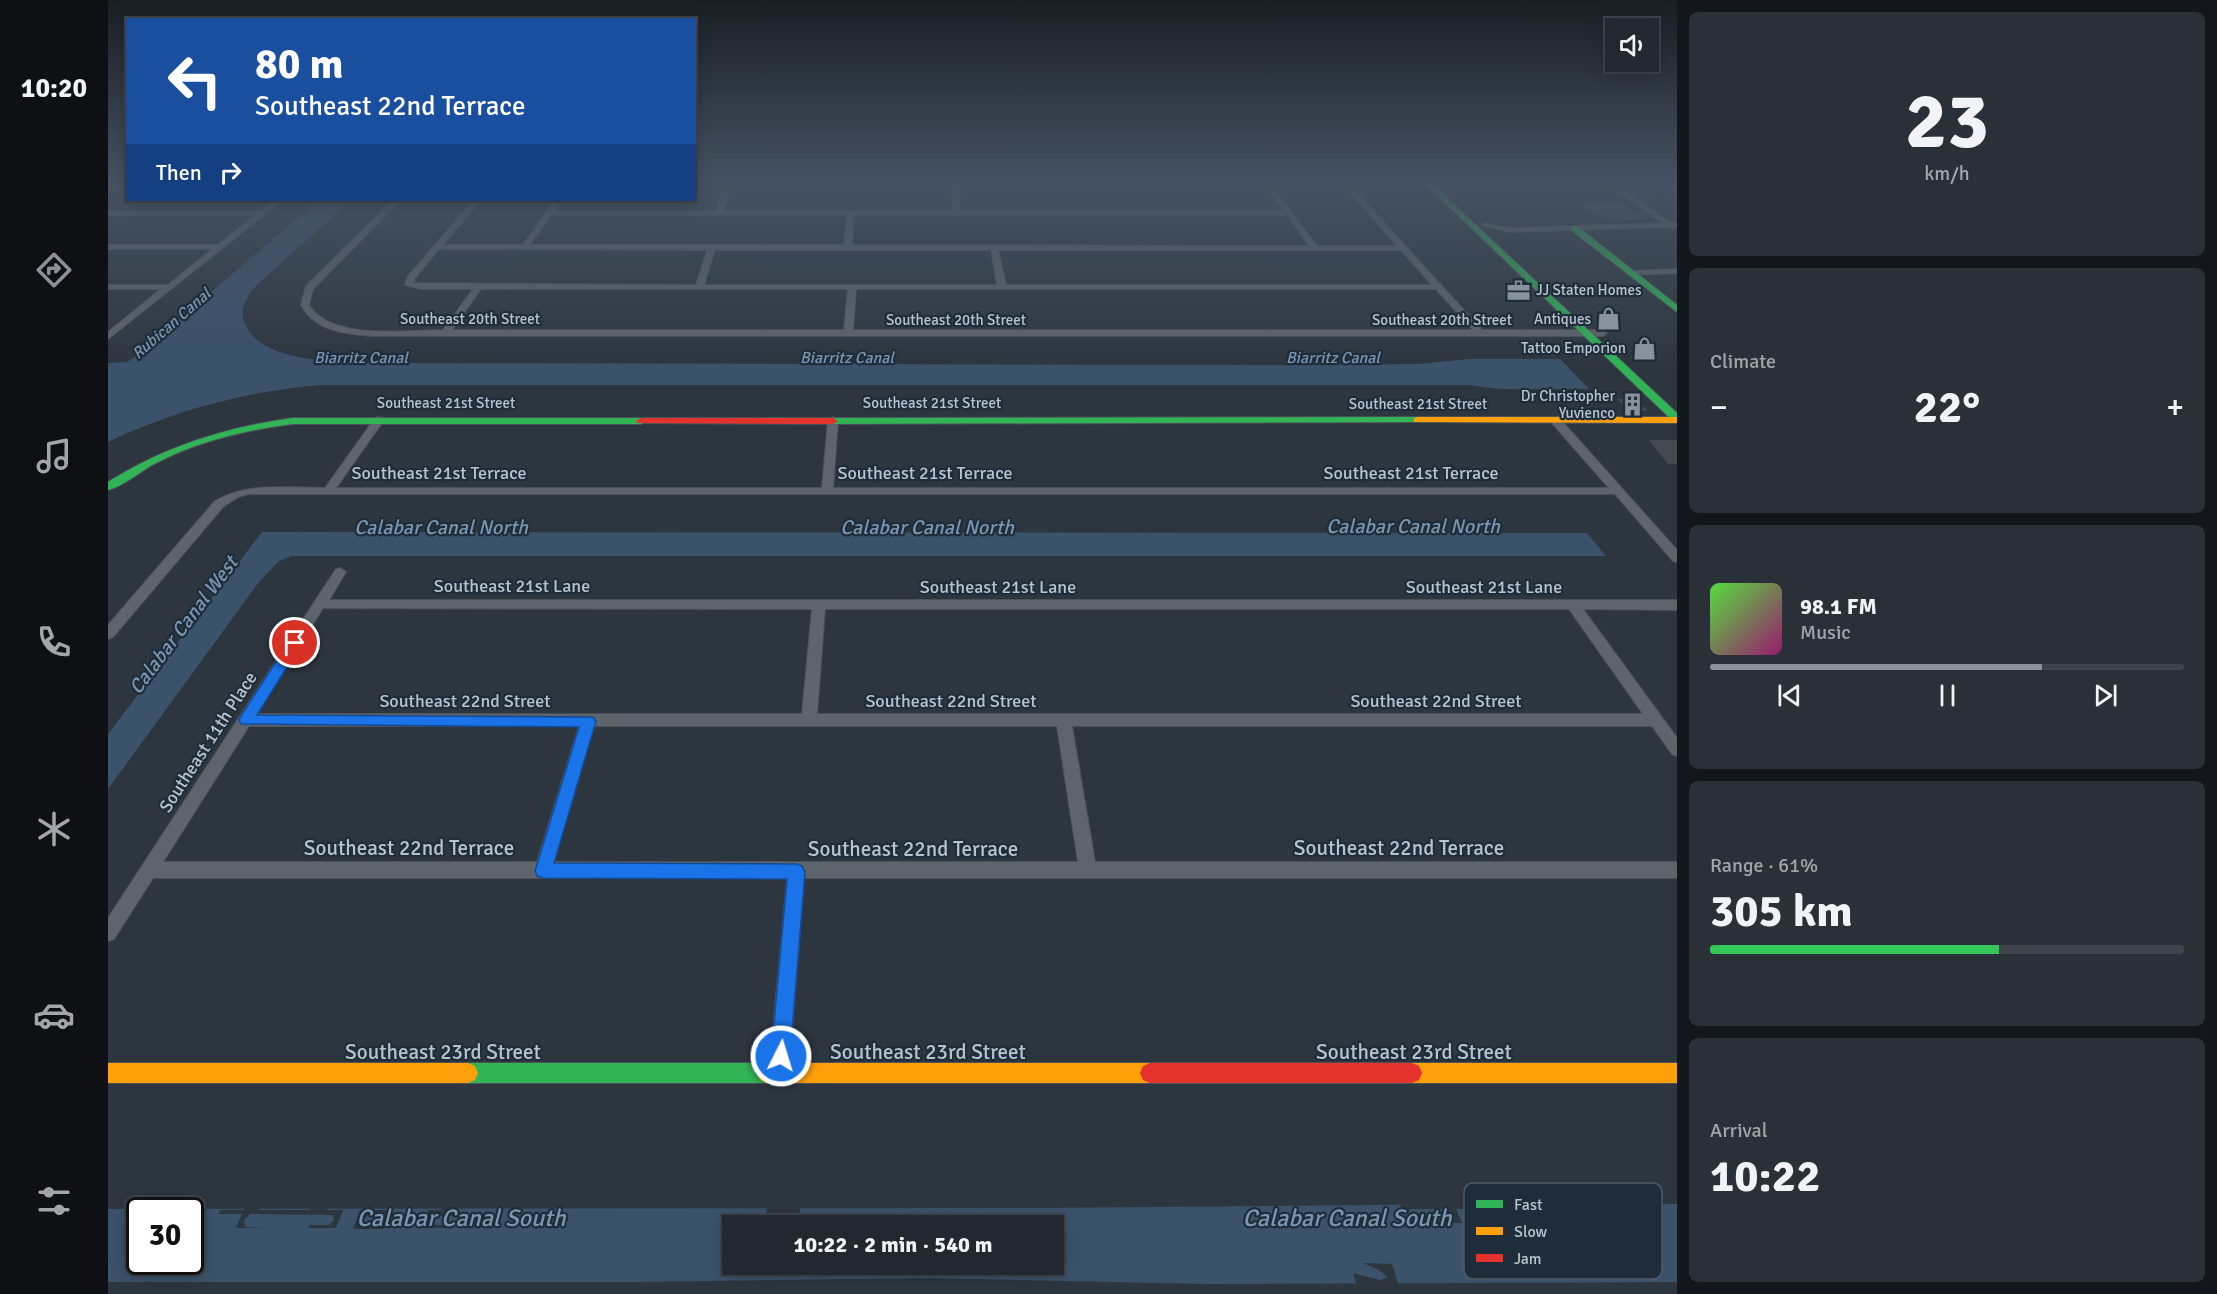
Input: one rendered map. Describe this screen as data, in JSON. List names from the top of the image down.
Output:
{
  "streets": {
    "street": [
      "Southeast 20th Street",
      "Southeast 21st Street",
      "Southeast 21st Terrace",
      "Southeast 21st Lane",
      "Southeast 22nd Street",
      "Southeast 11th Place",
      "Southeast 22nd Terrace",
      "Southeast 23rd Street"
    ]
  },
  "crossings": [
    ["Southeast 21st Lane", "Southeast 11th Place"],
    ["Southeast 22nd Street", "Southeast 11th Place"],
    ["Southeast 11th Place", "Southeast 22nd Terrace"]
  ],
  "water": [
    "Rubican Canal",
    "Biarritz Canal",
    "Calabar Canal North",
    "Calabar Canal West",
    "Calabar Canal South"
  ],
  "places": {
    "office": ["JJ Staten Homes"],
    "shop": ["Antiques", "Tattoo Emporion"],
    "building": ["Dr Christopher Yuvienco"]
  },
  "legend": ["Fast", "Slow", "Jam"],
  "page": {
    "tabs": "10:20",
    "tile": [
      ["23", "km/h"],
      "Climate",
      ["Range · 61%", "305 km"],
      ["Arrival", "10:22"]
    ],
    "turn": ["80 m", "Southeast 22nd Terrace"],
    "then": "Then",
    "heat": ["−", "22°", "+"],
    "song": ["98.1 FM", "Music"],
    "limit": "30",
    "trip": "10:22 · 2 min · 540 m"
  }
}
